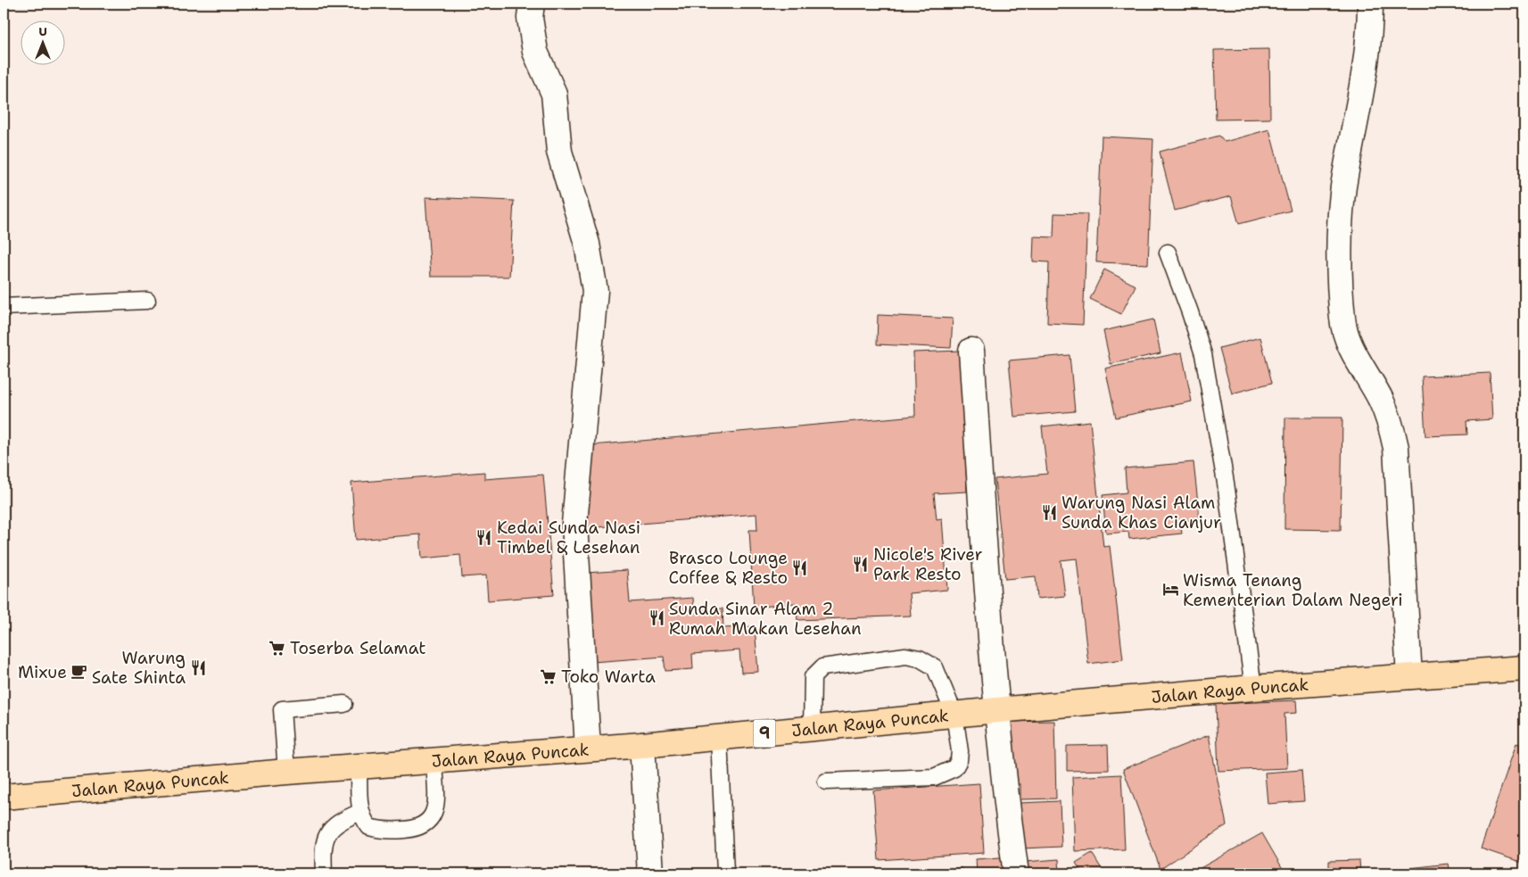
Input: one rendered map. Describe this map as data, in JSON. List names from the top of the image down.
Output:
{
  "streets": {
    "highway": ["Jalan Raya Puncak", "9"]
  },
  "places": {
    "restaurant": [
      "Warung Nasi Alam Sunda Khas Cianjur",
      "Kedai Sunda Nasi Timbel & Lesehan",
      "Nicole's River Park Resto",
      "Brasco Lounge Coffee & Resto",
      "Sunda Sinar Alam 2 Rumah Makan Lesehan",
      "Warung Sate Shinta"
    ],
    "hotel": ["Wisma Tenang Kementerian Dalam Negeri"],
    "supermarket": ["Toserba Selamat", "Toko Warta"],
    "cafe": ["Mixue"]
  },
  "north": "top"
}
